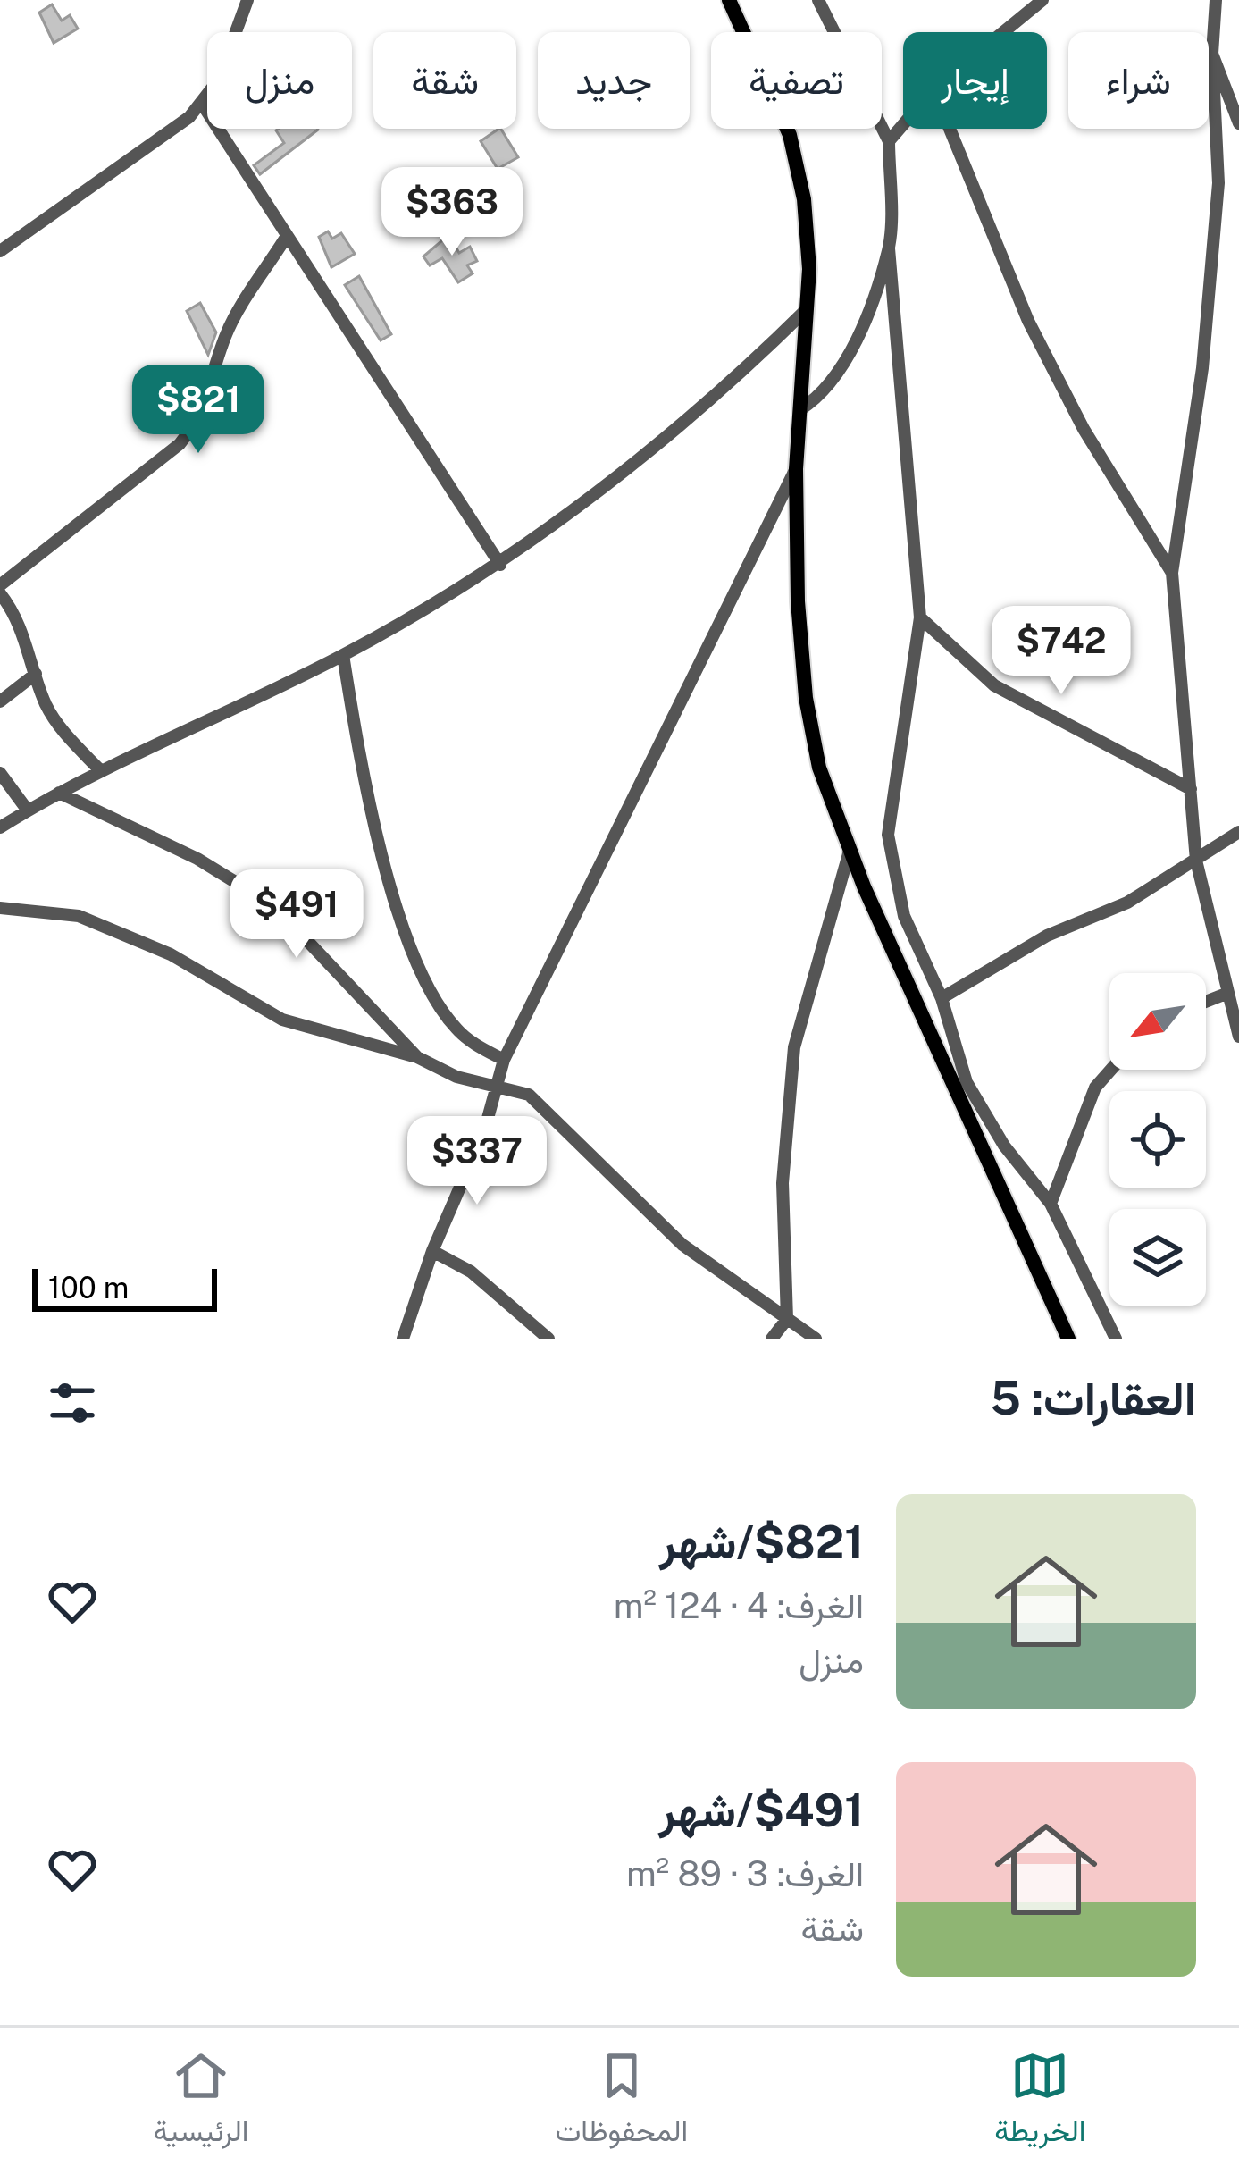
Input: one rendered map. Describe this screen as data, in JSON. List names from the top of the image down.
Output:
{
  "scale_bar": "100 m",
  "north": "bottom left",
  "page": {
    "chip": [
      "شراء",
      "إيجار",
      "تصفية",
      "جديد",
      "شقة",
      "منزل"
    ],
    "price": [
      "$363",
      "$821",
      "$742",
      "$491",
      "$337"
    ],
    "scale": "100 m",
    "heading": "العقارات: 5",
    "list": [
      {
        "name": "$821/شهر",
        "note": "الغرف: 4 · 124 m² · منزل"
      },
      {
        "name": "$491/شهر",
        "note": "الغرف: 3 · 89 m² · شقة"
      }
    ],
    "tabs": ["الخريطة", "المحفوظات", "الرئيسية"]
  }
}
